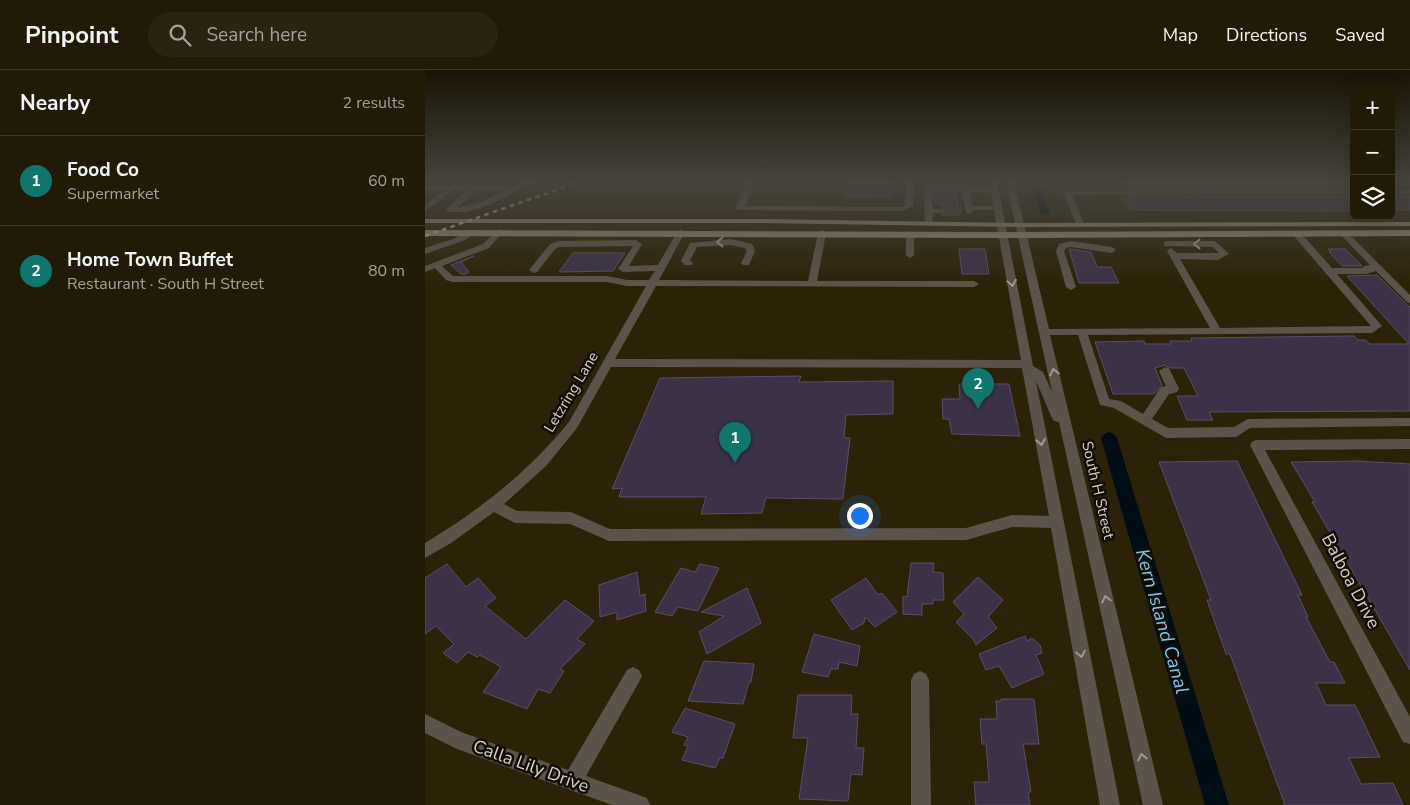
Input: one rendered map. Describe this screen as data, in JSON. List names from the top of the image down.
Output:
{
  "streets": {
    "street": [
      "Letzring Lane",
      "South H Street",
      "Balboa Drive",
      "Calla Lily Drive"
    ]
  },
  "water": ["Kern Island Canal"],
  "page": {
    "header": "Pinpoint",
    "search": "Search here",
    "nav": ["Map", "Directions", "Saved"],
    "heading": ["Nearby", "2 results"],
    "map_buttons": ["+", "−"],
    "list": [
      {
        "mark": "1",
        "name": "Food Co",
        "note": "Supermarket",
        "value": "60 m"
      },
      {
        "mark": "2",
        "name": "Home Town Buffet",
        "note": "Restaurant · South H Street",
        "value": "80 m"
      }
    ],
    "pins": ["2", "1"]
  }
}
